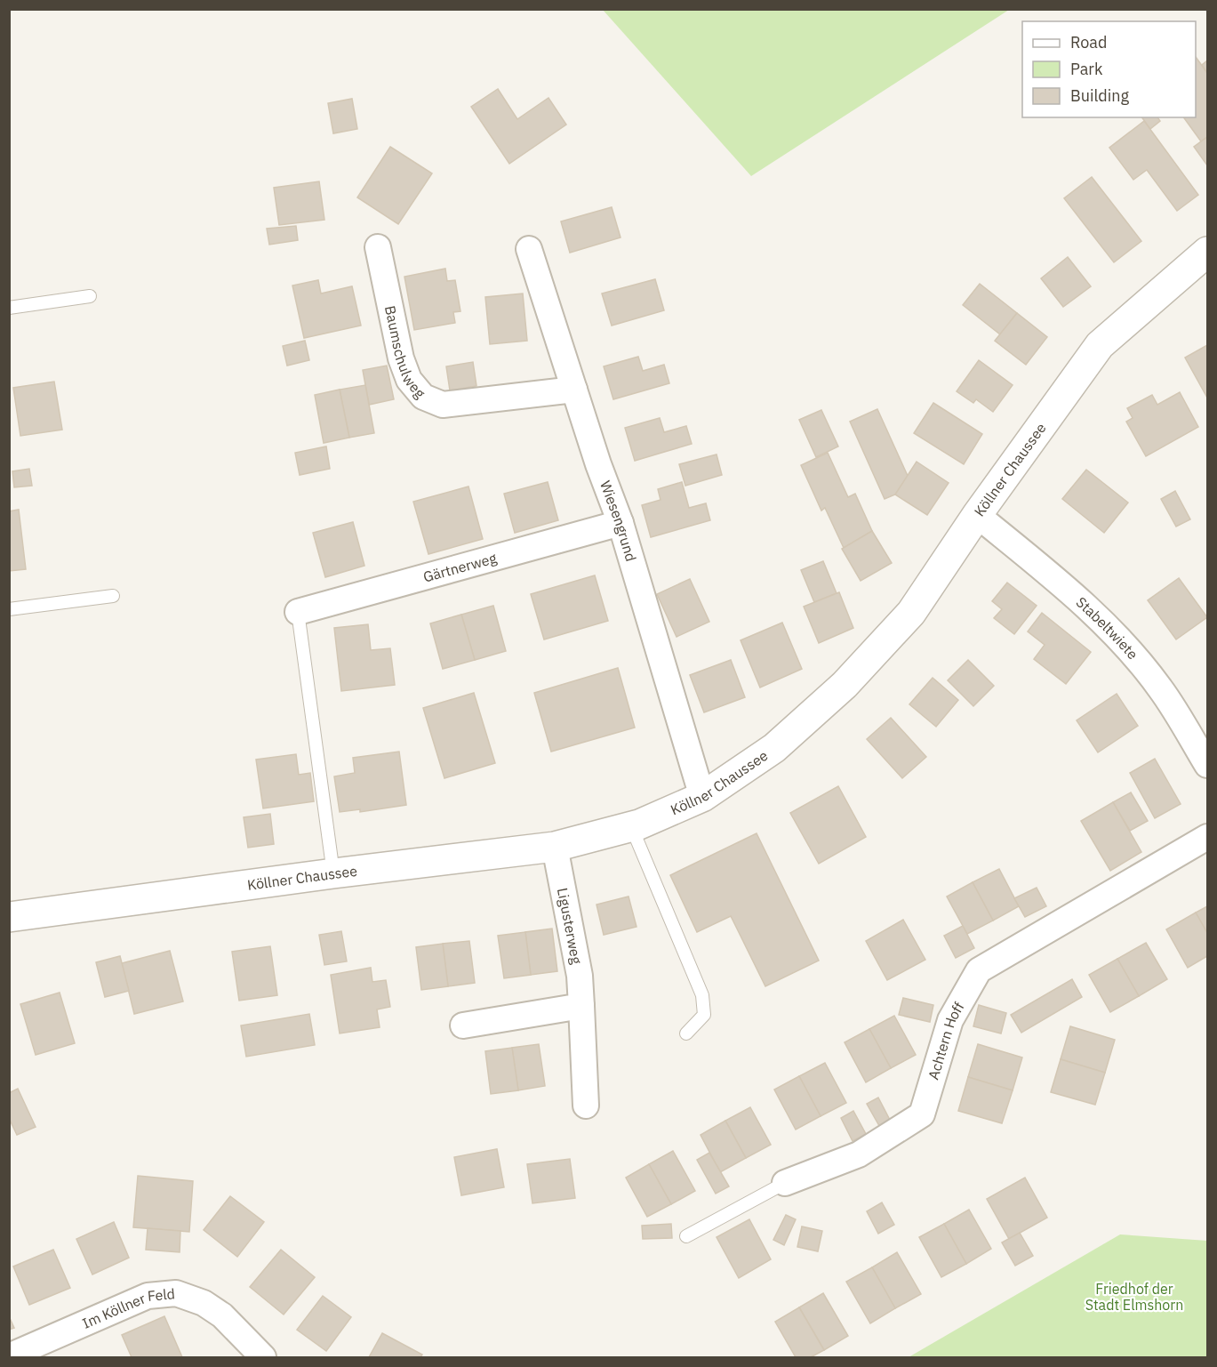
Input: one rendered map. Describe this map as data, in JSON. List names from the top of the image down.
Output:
{
  "streets": {
    "street": [
      "Baumschulweg",
      "Köllner Chaussee",
      "Wiesengrund",
      "Gärtnerweg",
      "Stabeltwiete",
      "Ligusterweg",
      "Achtern Hoff",
      "Im Köllner Feld"
    ]
  },
  "crossings": [
    ["Baumschulweg", "Wiesengrund"],
    ["Köllner Chaussee", "Wiesengrund"],
    ["Köllner Chaussee", "Stabeltwiete"],
    ["Köllner Chaussee", "Ligusterweg"],
    ["Wiesengrund", "Gärtnerweg"]
  ],
  "parks": ["Friedhof der Stadt Elmshorn"],
  "legend": ["Road", "Park", "Building"]
}
